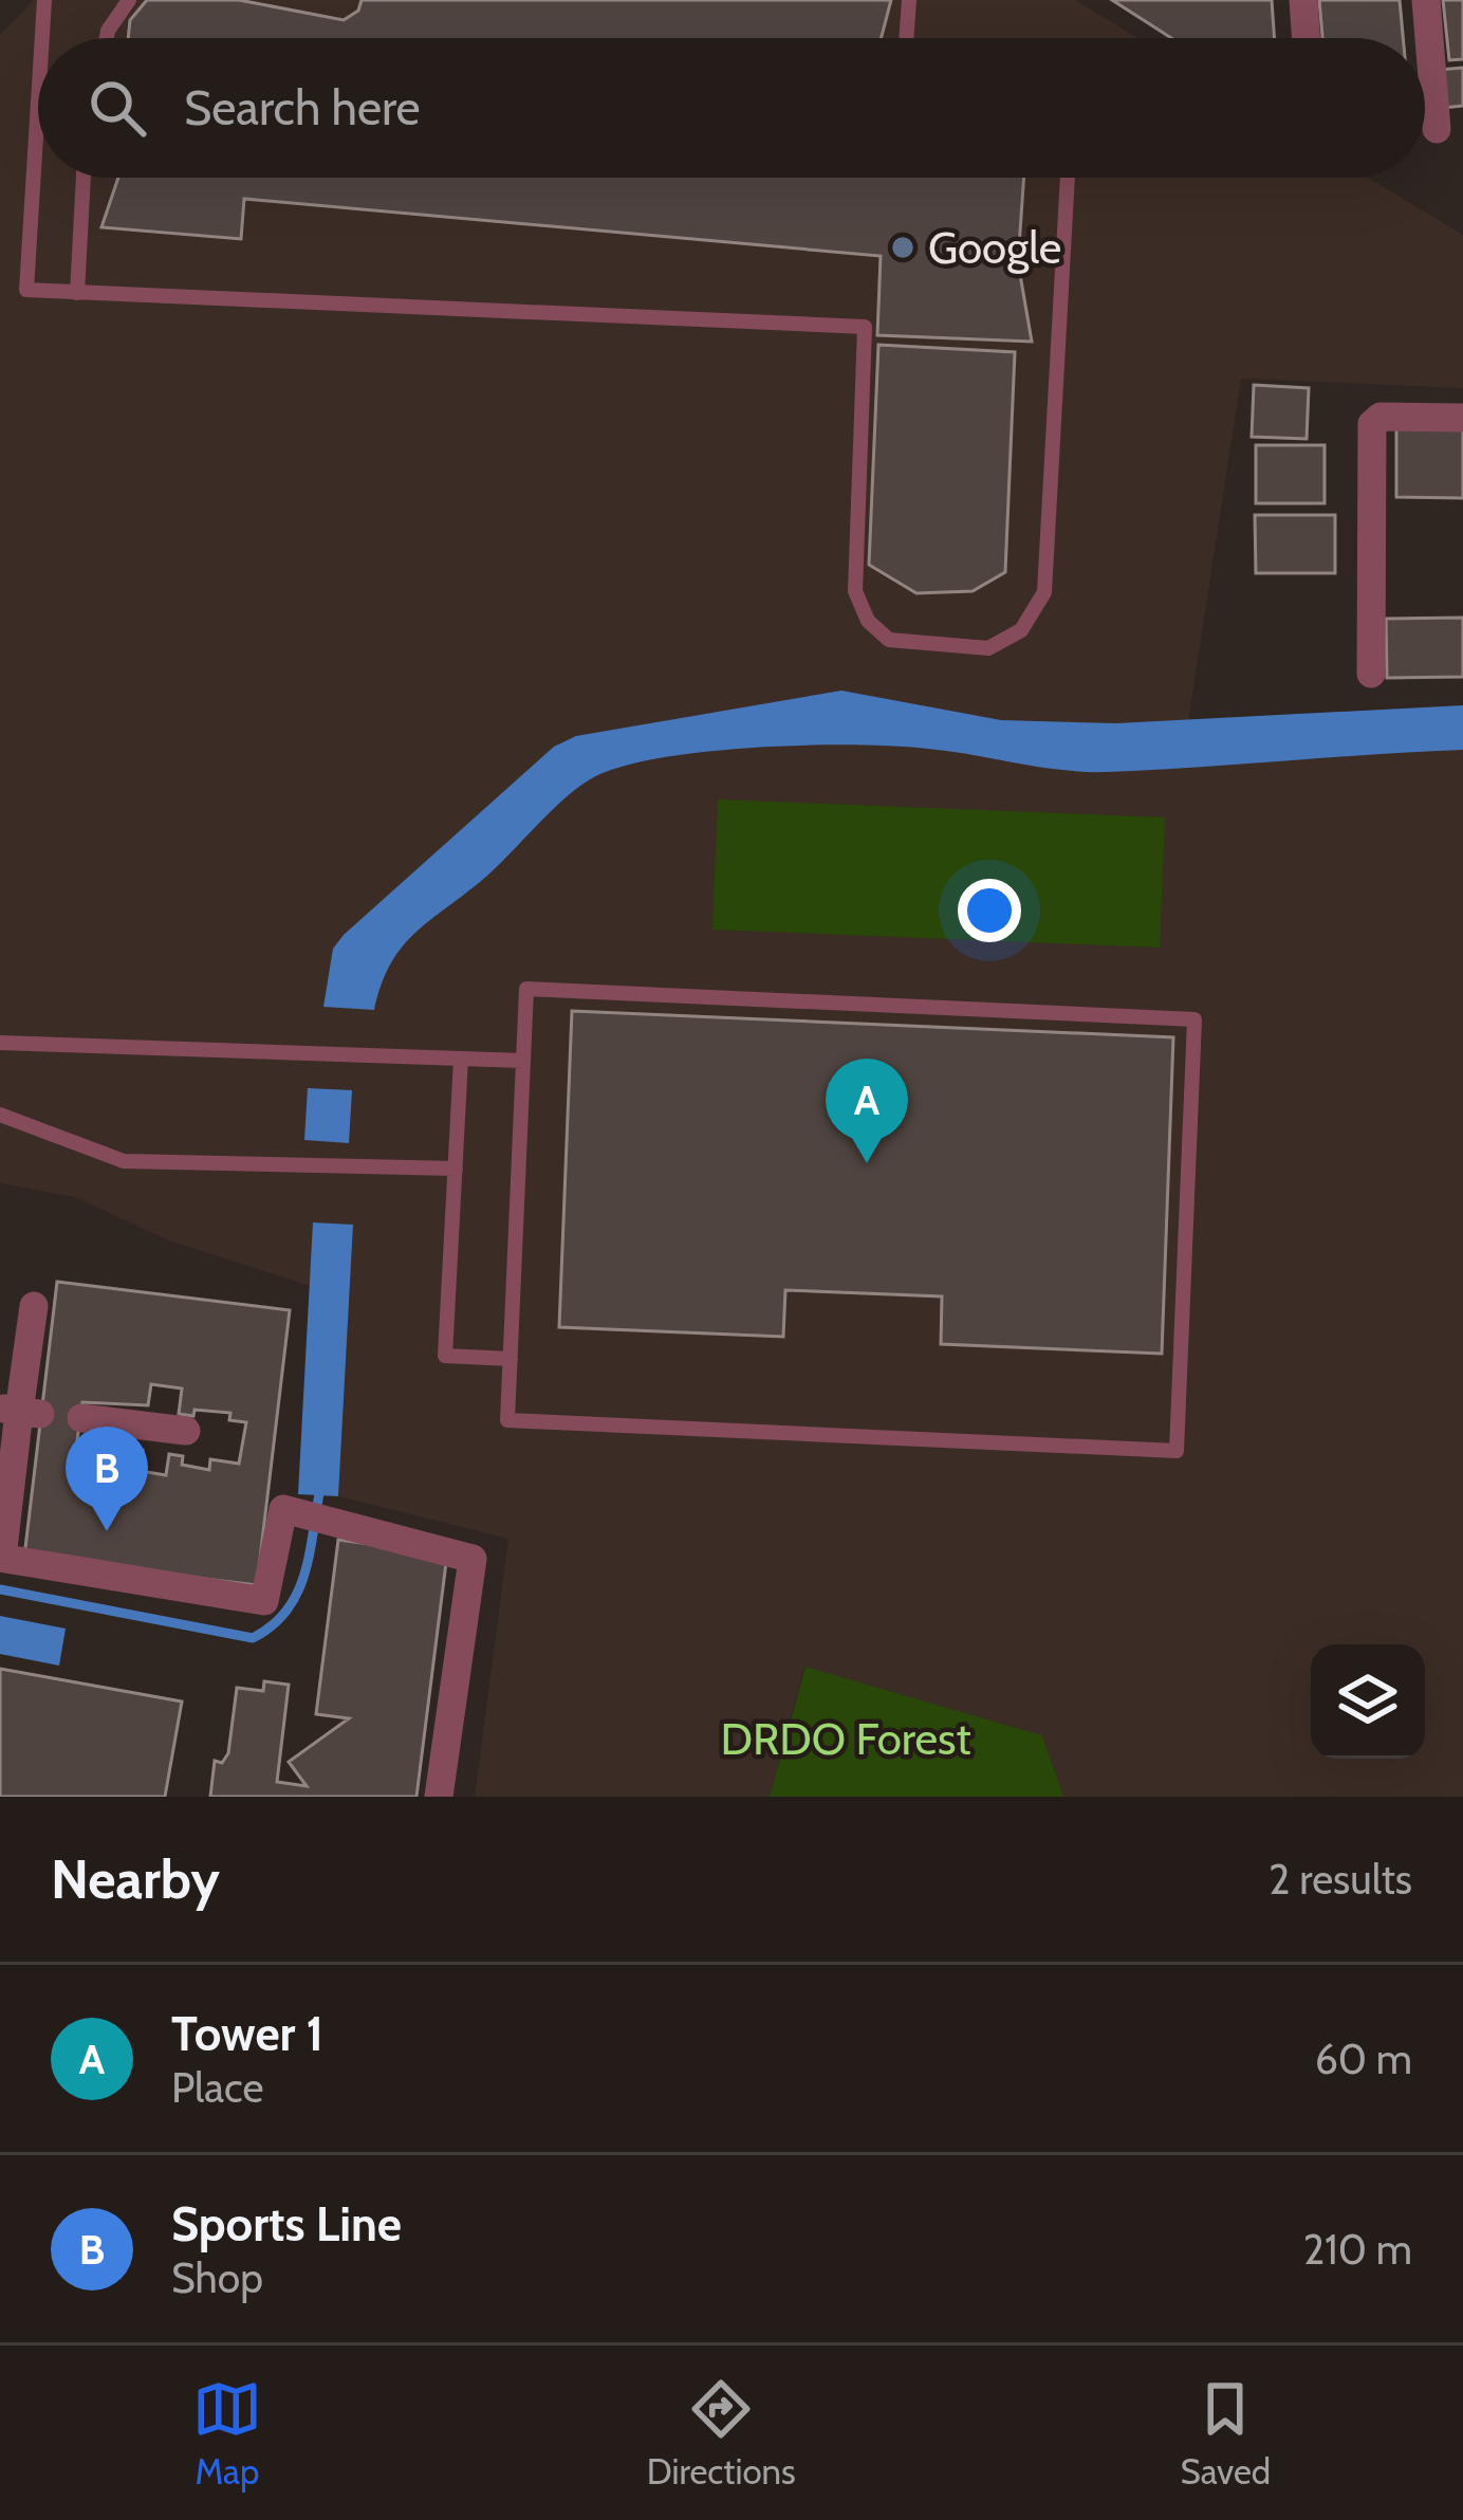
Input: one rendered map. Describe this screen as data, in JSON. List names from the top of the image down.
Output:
{
  "parks": ["DRDO Forest"],
  "places": ["Google"],
  "page": {
    "search": "Search here",
    "pins": ["A", "B"],
    "heading": ["Nearby", "2 results"],
    "list": [
      {
        "mark": "A",
        "name": "Tower 1",
        "note": "Place",
        "value": "60 m"
      },
      {
        "mark": "B",
        "name": "Sports Line",
        "note": "Shop",
        "value": "210 m"
      }
    ],
    "nav": ["Map", "Directions", "Saved"]
  }
}
